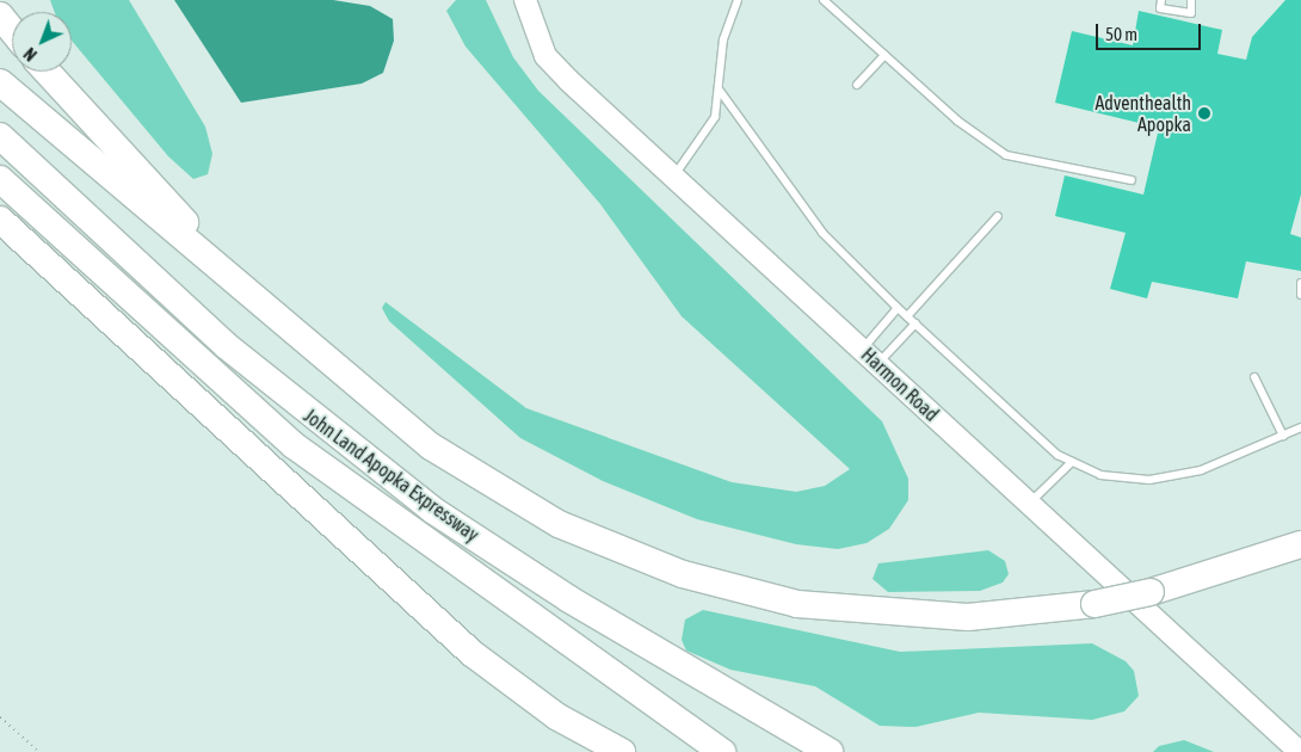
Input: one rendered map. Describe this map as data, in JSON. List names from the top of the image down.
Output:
{
  "streets": {
    "highway": ["John Land Apopka Expressway"],
    "street": ["Harmon Road"]
  },
  "places": ["Adventhealth Apopka"],
  "scale_bar": "50 m",
  "north": "bottom left"
}
